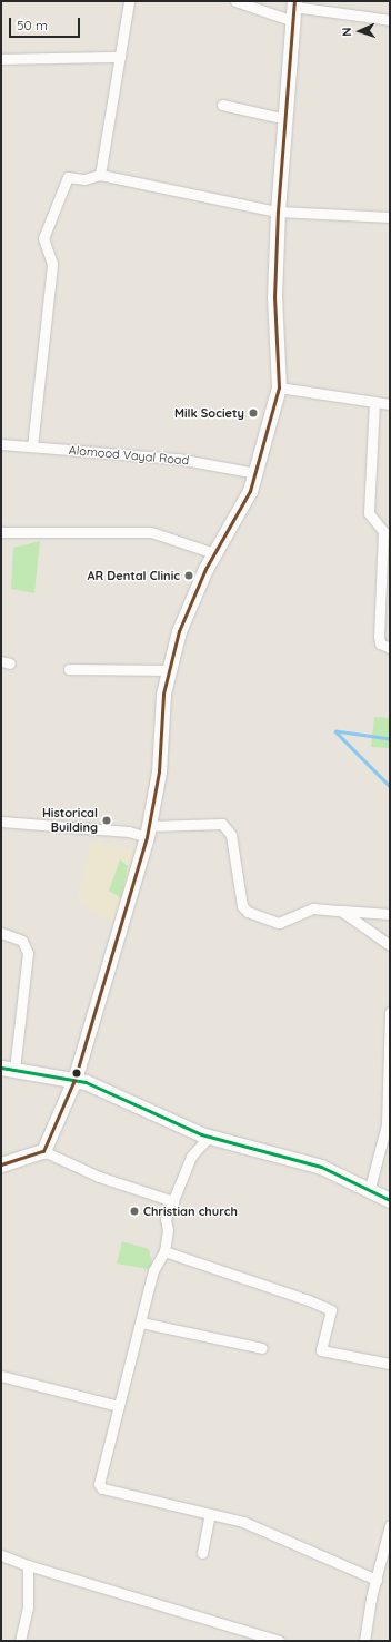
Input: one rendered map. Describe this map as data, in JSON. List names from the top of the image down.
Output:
{
  "streets": {
    "street": ["Alomood Vayal Road"]
  },
  "places": [
    "Milk Society",
    "AR Dental Clinic",
    "Historical Building",
    "Christian church"
  ],
  "scale_bar": "50 m",
  "north": "left"
}
